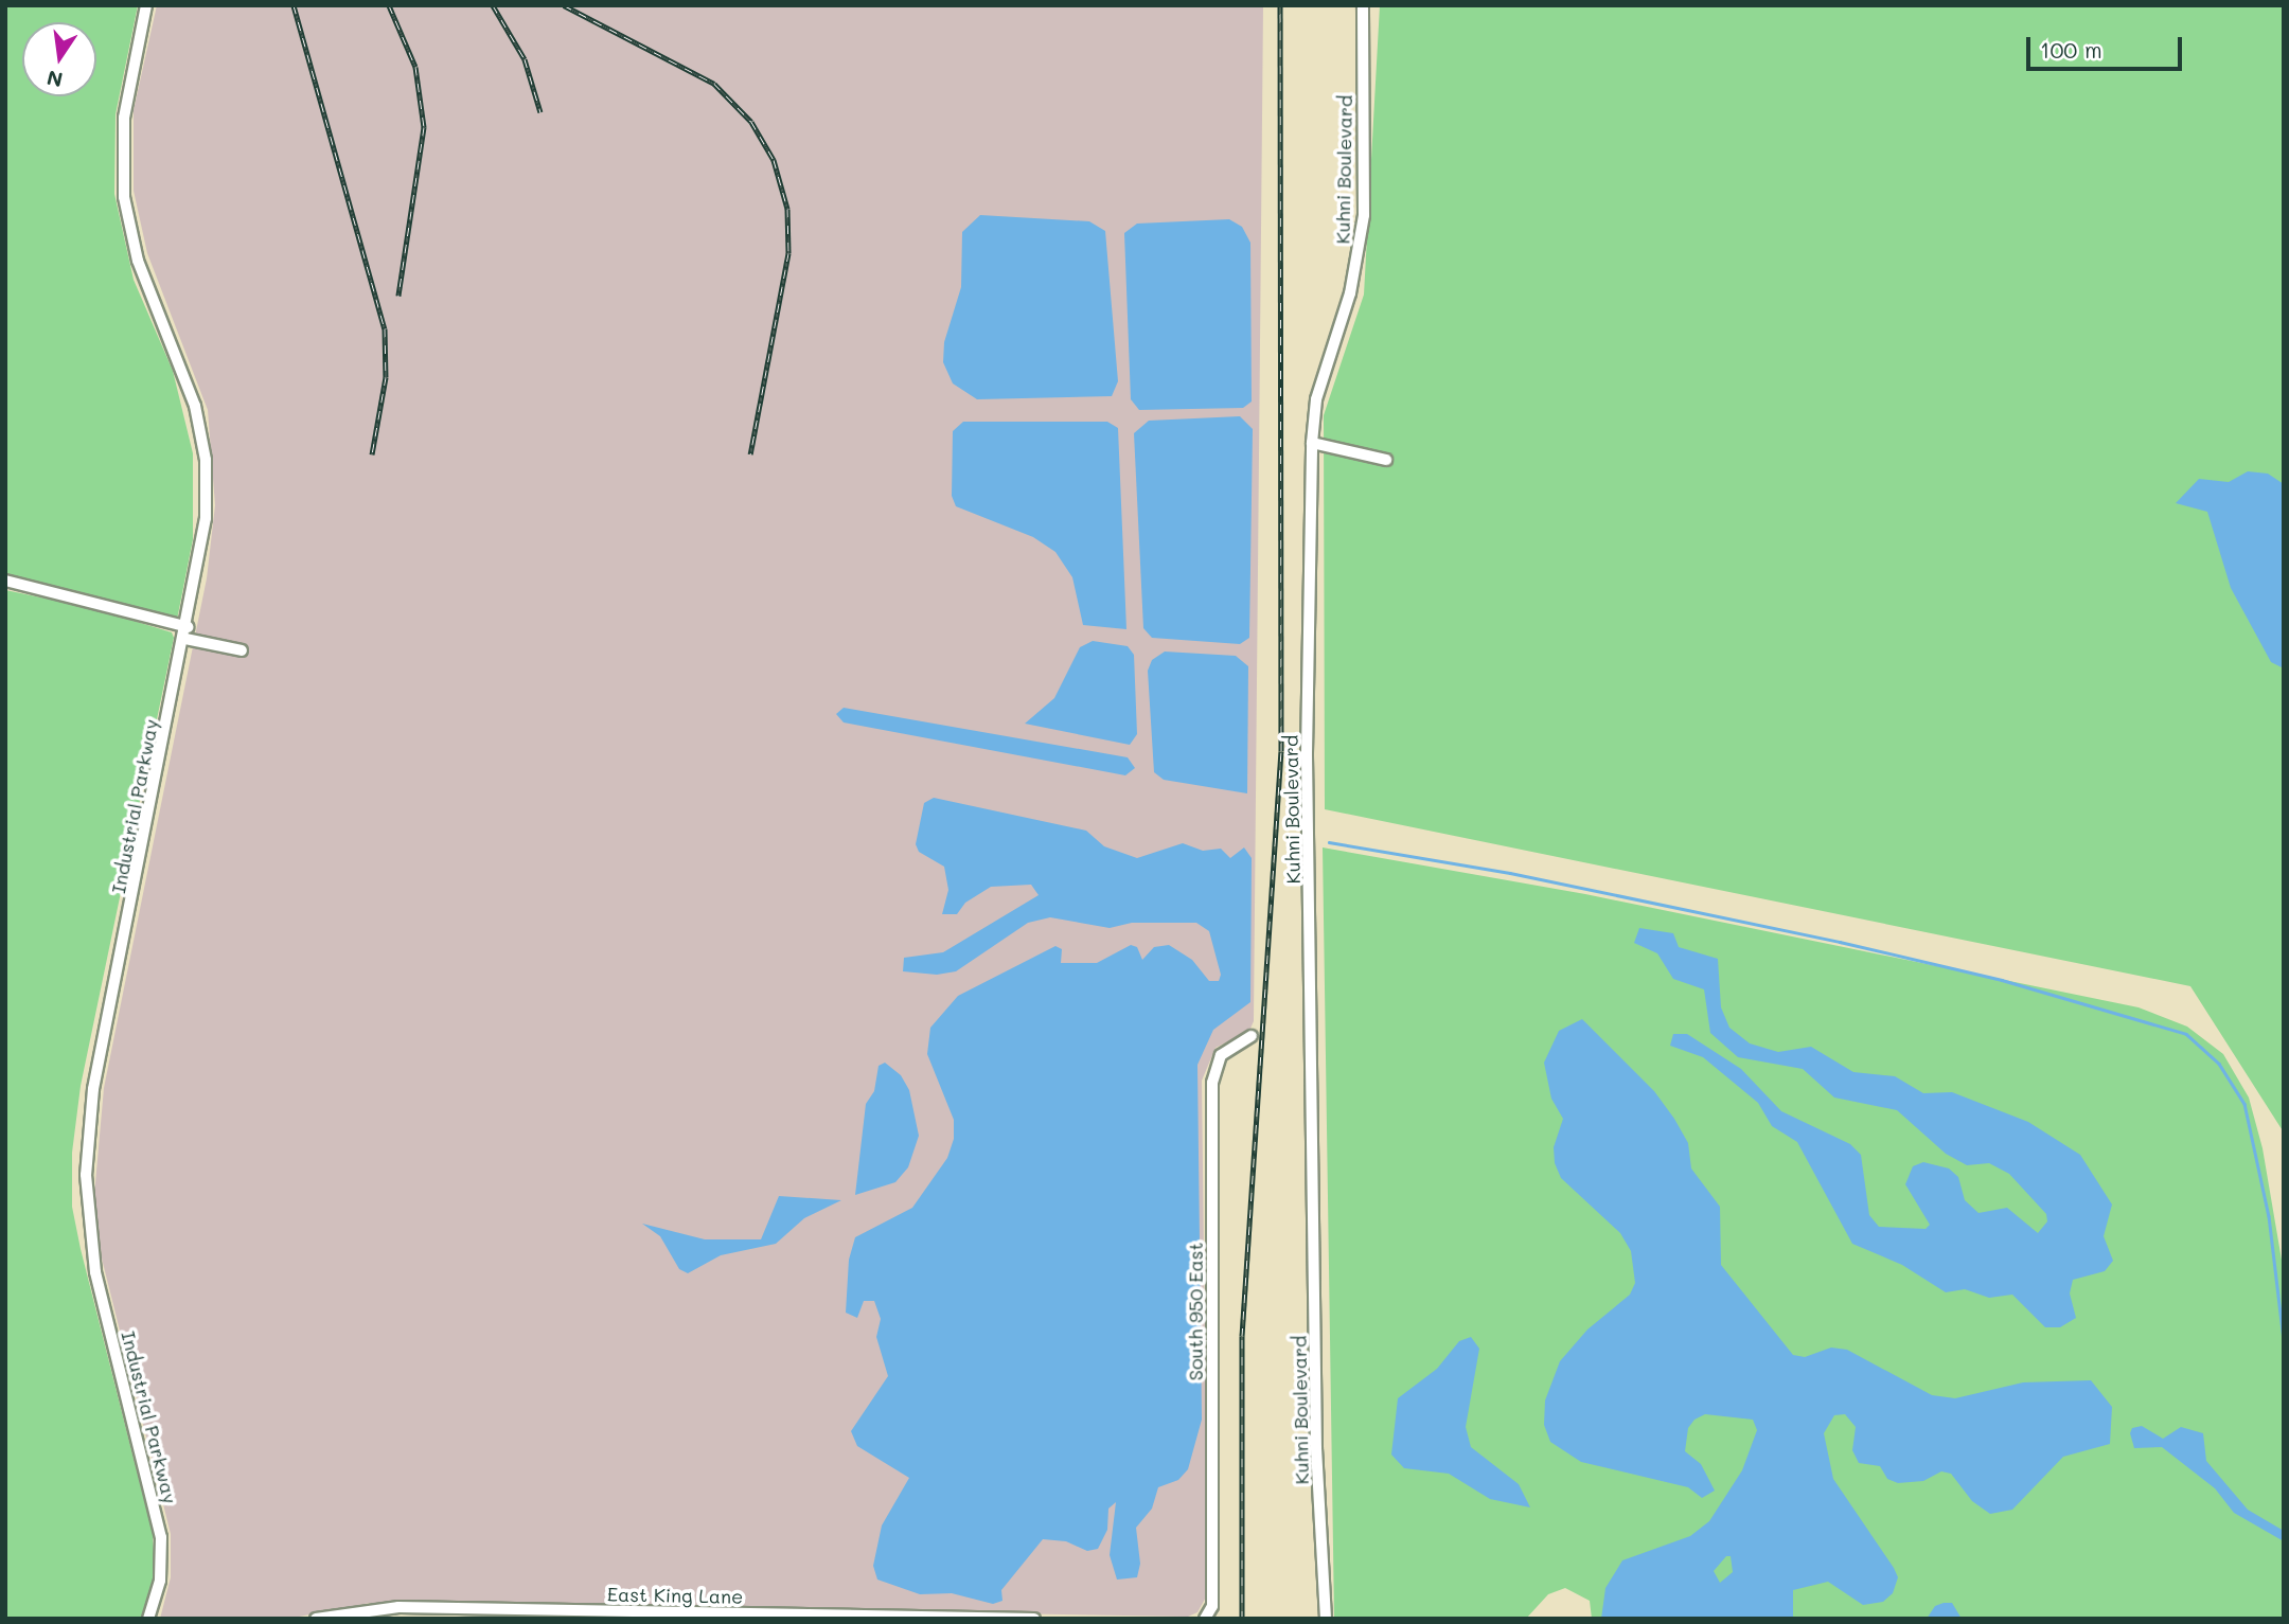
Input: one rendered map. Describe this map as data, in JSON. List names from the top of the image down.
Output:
{
  "streets": {
    "street": [
      "Kuhni Boulevard",
      "Industrial Parkway",
      "South 950 East",
      "East King Lane"
    ]
  },
  "scale_bar": "100 m",
  "north": "bottom"
}
